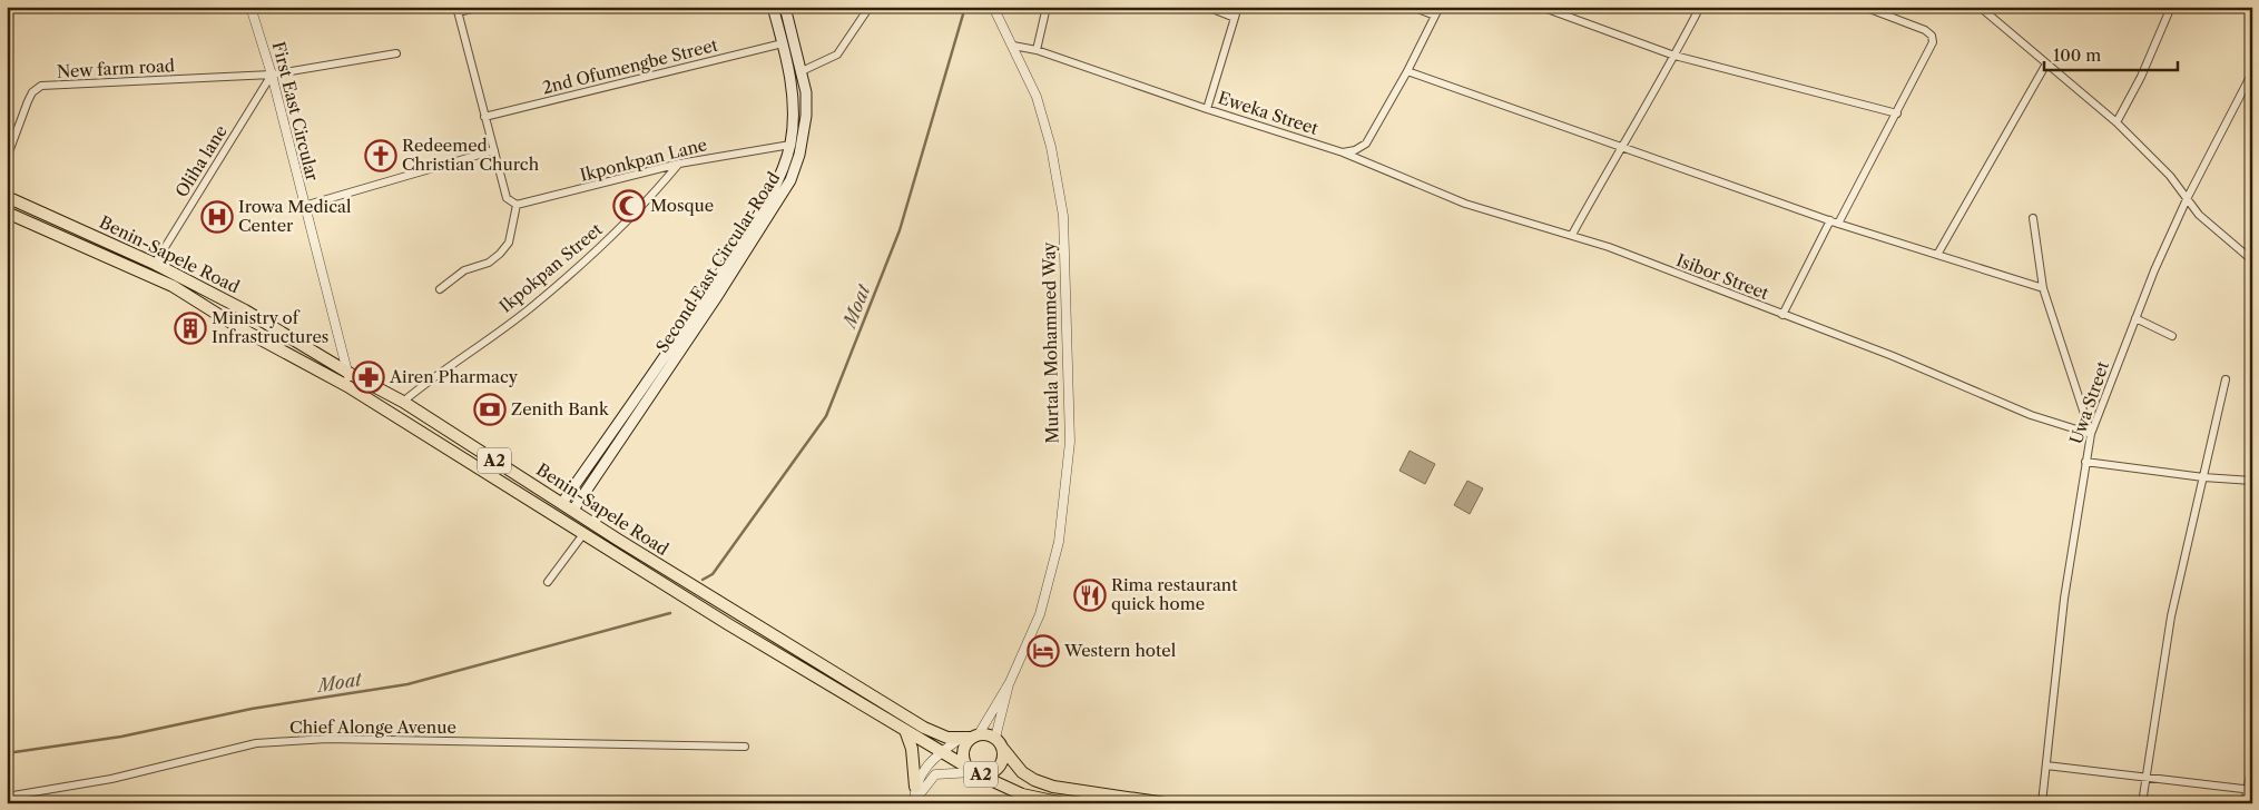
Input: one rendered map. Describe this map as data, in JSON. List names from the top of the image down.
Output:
{
  "streets": {
    "highway": ["Benin-Sapele Road", "A2"],
    "main road": ["Second East Circular Road"],
    "street": [
      "2nd Ofumengbe Street",
      "New farm road",
      "First East Circular",
      "Eweka Street",
      "Ikponkpan Lane",
      "Oliha lane",
      "Ikpokpan Street",
      "Isibor Street",
      "Murtala Mohammed Way",
      "Uwa Street",
      "Chief Alonge Avenue"
    ]
  },
  "crossings": [
    ["2nd Ofumengbe Street", "Second East Circular Road"],
    ["New farm road", "First East Circular"],
    ["New farm road", "Oliha lane"],
    ["First East Circular", "Oliha lane"],
    ["First East Circular", "Benin-Sapele Road"],
    ["Eweka Street", "Isibor Street"],
    ["Eweka Street", "Murtala Mohammed Way"],
    ["Ikponkpan Lane", "Second East Circular Road"],
    ["Ikponkpan Lane", "Ikpokpan Street"],
    ["Oliha lane", "Benin-Sapele Road"],
    ["Benin-Sapele Road", "Second East Circular Road"],
    ["Benin-Sapele Road", "Ikpokpan Street"],
    ["Benin-Sapele Road", "A2"],
    ["Isibor Street", "Uwa Street"]
  ],
  "water": ["Moat"],
  "places": {
    "church": ["Redeemed Christian Church"],
    "mosque": ["Mosque"],
    "hospital": ["Irowa Medical Center"],
    "building": ["Ministry of Infrastructures"],
    "pharmacy": ["Airen Pharmacy"],
    "bank": ["Zenith Bank"],
    "restaurant": ["Rima restaurant quick home"],
    "hotel": ["Western hotel"]
  },
  "scale_bar": "100 m"
}
